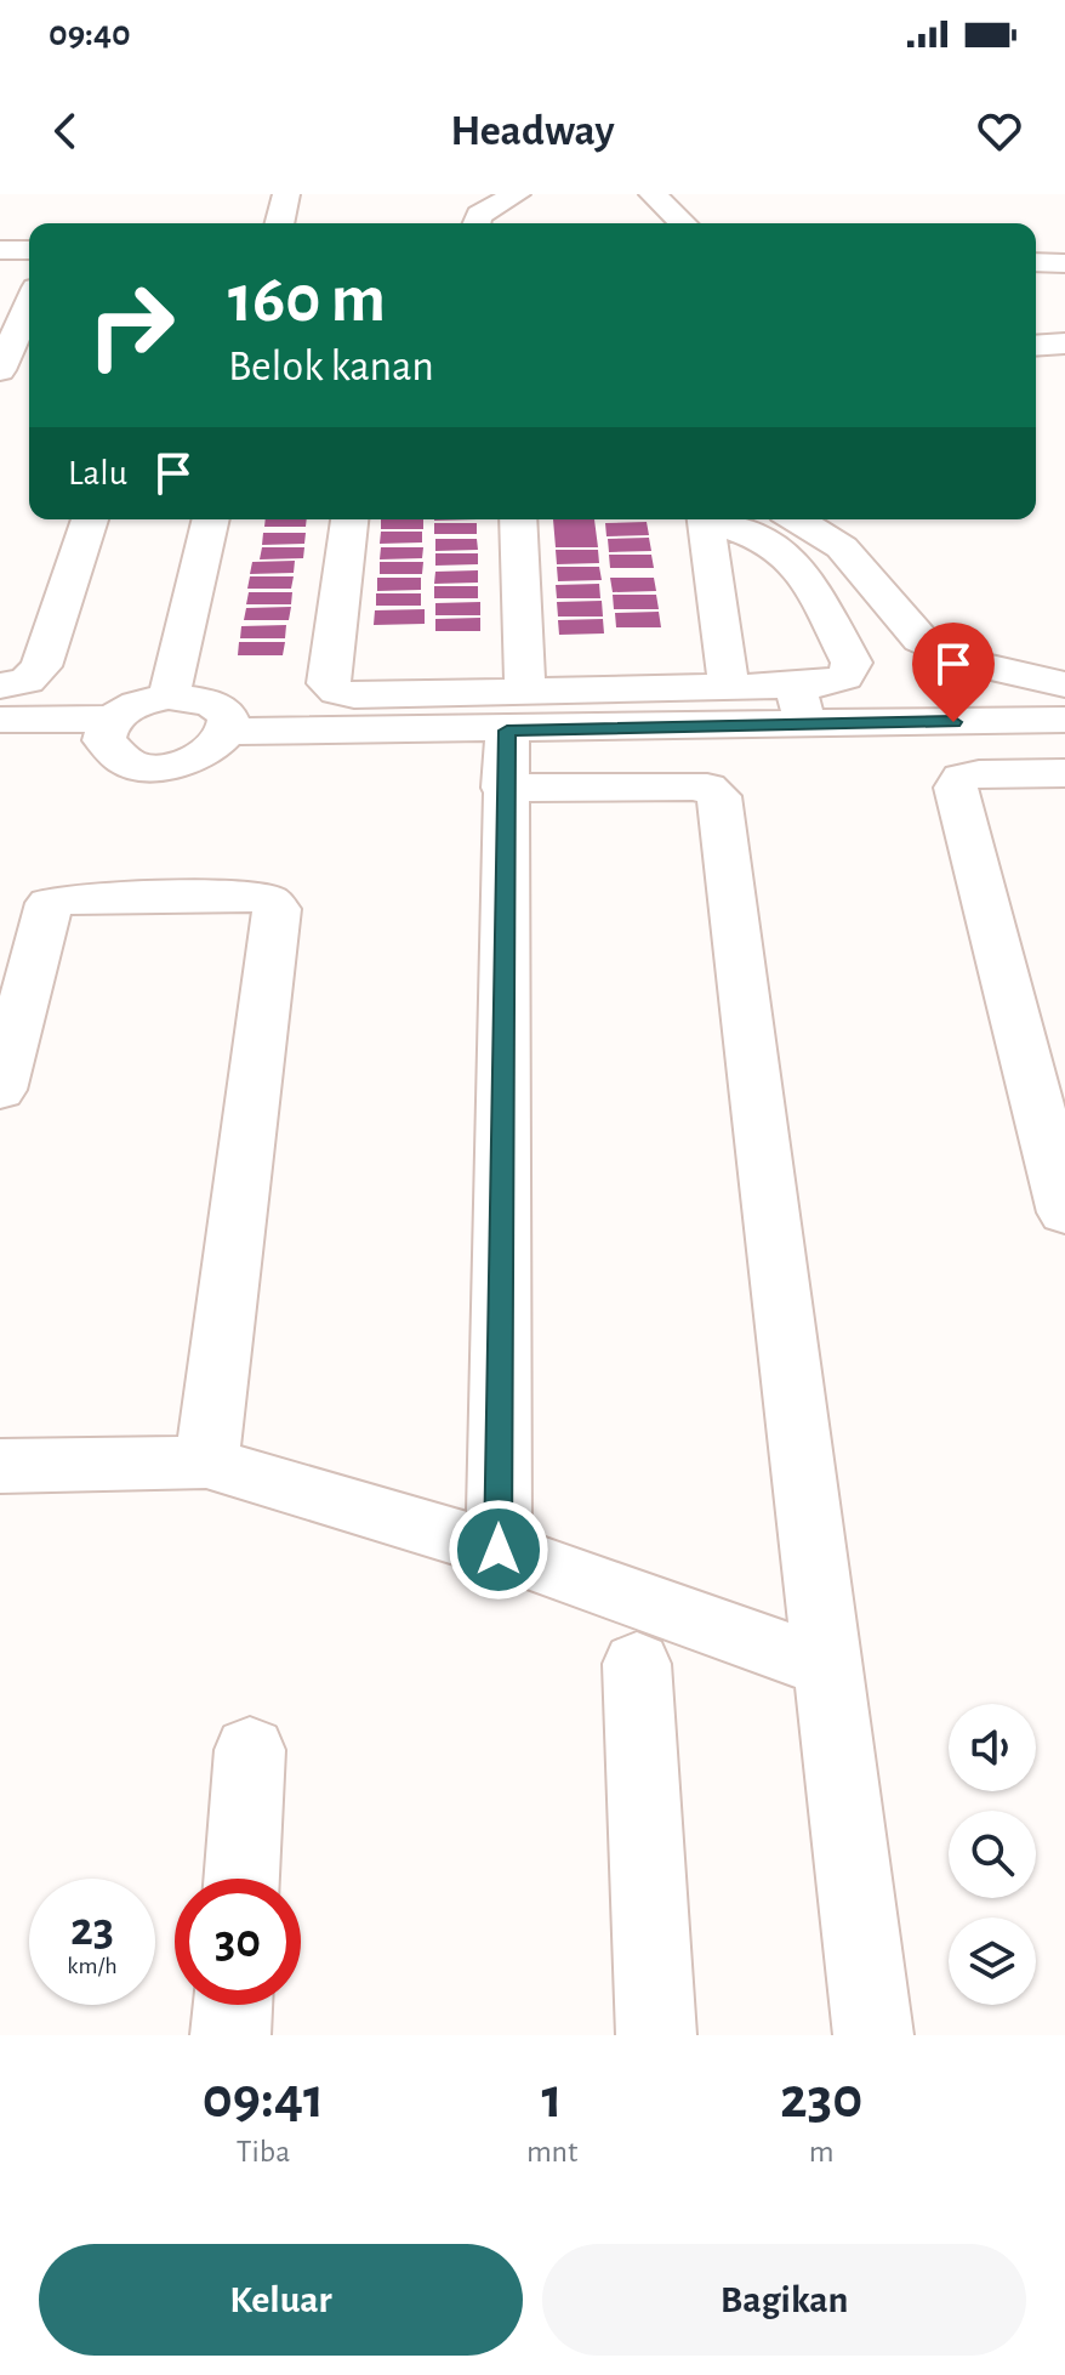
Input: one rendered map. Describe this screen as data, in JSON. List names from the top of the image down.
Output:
{
  "page": {
    "status": "09:40",
    "header": "Headway",
    "turn": ["160 m", "Belok kanan"],
    "then": "Lalu",
    "speed": "23 km/h",
    "limit": "30",
    "eta": [
      "09:41",
      "Tiba",
      "1",
      "mnt",
      "230",
      "m"
    ],
    "buttons": ["Keluar", "Bagikan"]
  }
}
